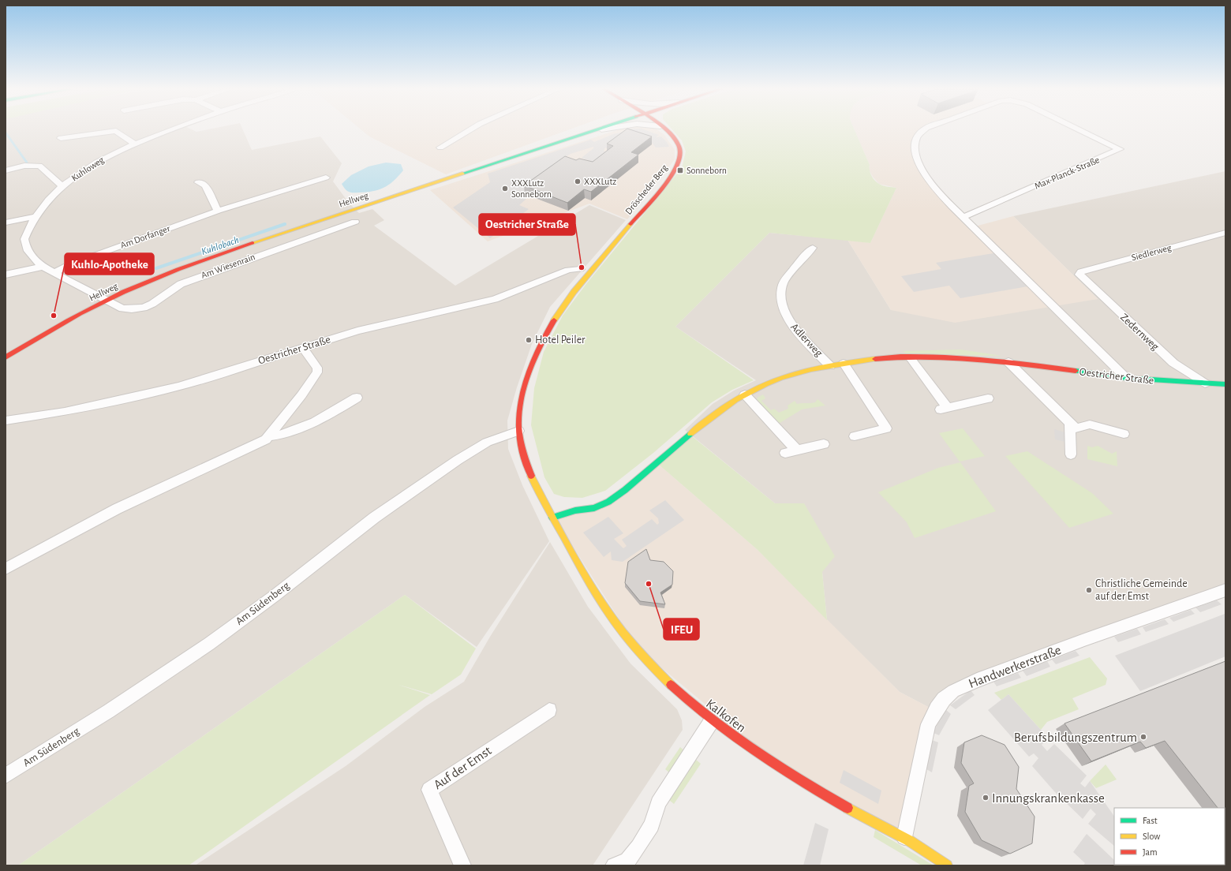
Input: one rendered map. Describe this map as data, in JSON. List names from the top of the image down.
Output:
{
  "streets": {
    "main road": [
      "Dröscheder Berg",
      "Hellweg",
      "Oestricher Straße",
      "Kalkofen"
    ],
    "street": [
      "Kuhloweg",
      "Max-Planck-Straße",
      "Am Dorfanger",
      "Siedlerweg",
      "Am Wiesenrain",
      "Zedernweg",
      "Adlerweg",
      "Am Südenberg",
      "Handwerkerstraße",
      "Auf der Emst"
    ]
  },
  "crossings": [
    ["Kuhloweg", "Hellweg"],
    ["Kuhloweg", "Am Dorfanger"],
    ["Kuhloweg", "Am Wiesenrain"],
    ["Max-Planck-Straße", "Oestricher Straße"],
    ["Dröscheder Berg", "Am Südenberg"],
    ["Hellweg", "Am Wiesenrain"],
    ["Siedlerweg", "Zedernweg"],
    ["Zedernweg", "Oestricher Straße"],
    ["Adlerweg", "Oestricher Straße"],
    ["Oestricher Straße", "Kalkofen"],
    ["Handwerkerstraße", "Kalkofen"]
  ],
  "water": ["Kuhlobach"],
  "places": {
    "transit": ["Sonneborn"],
    "other": [
      "XXXLutz",
      "XXXLutz Sonneborn",
      "Oestricher Straße",
      "Kuhlo-Apotheke",
      "Hotel Peiler",
      "IFEU",
      "Christliche Gemeinde auf der Emst",
      "Berufsbildungszentrum",
      "Innungskrankenkasse"
    ]
  },
  "legend": ["Fast", "Slow", "Jam"]
}
